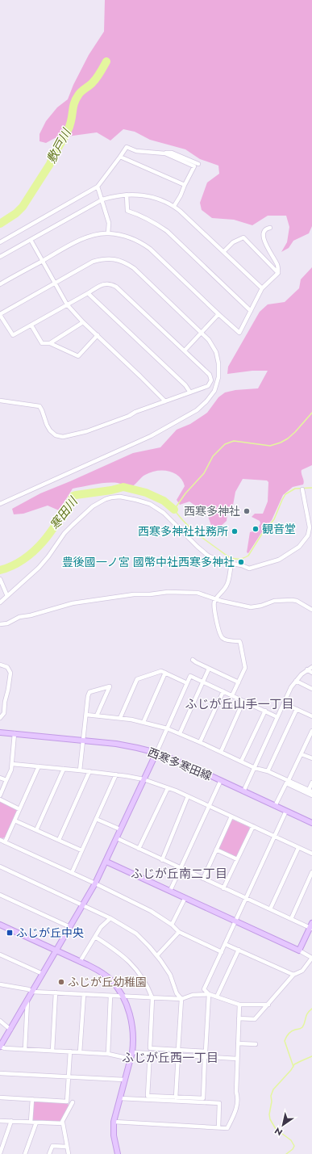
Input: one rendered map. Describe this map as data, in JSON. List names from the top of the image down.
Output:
{
  "streets": {
    "street": ["西寒多寒田線"]
  },
  "districts": ["ふじが丘山手一丁目", "ふじが丘南二丁目", "ふじが丘西一丁目"],
  "water": ["敷戸川", "寒田川"],
  "places": {
    "other": [
      "西寒多神社",
      "観音堂",
      "西寒多神社社務所",
      "豊後國一ノ宮 國幣中社西寒多神社",
      "ふじが丘幼稚園"
    ],
    "transit": ["ふじが丘中央"]
  },
  "north": "bottom left"
}
